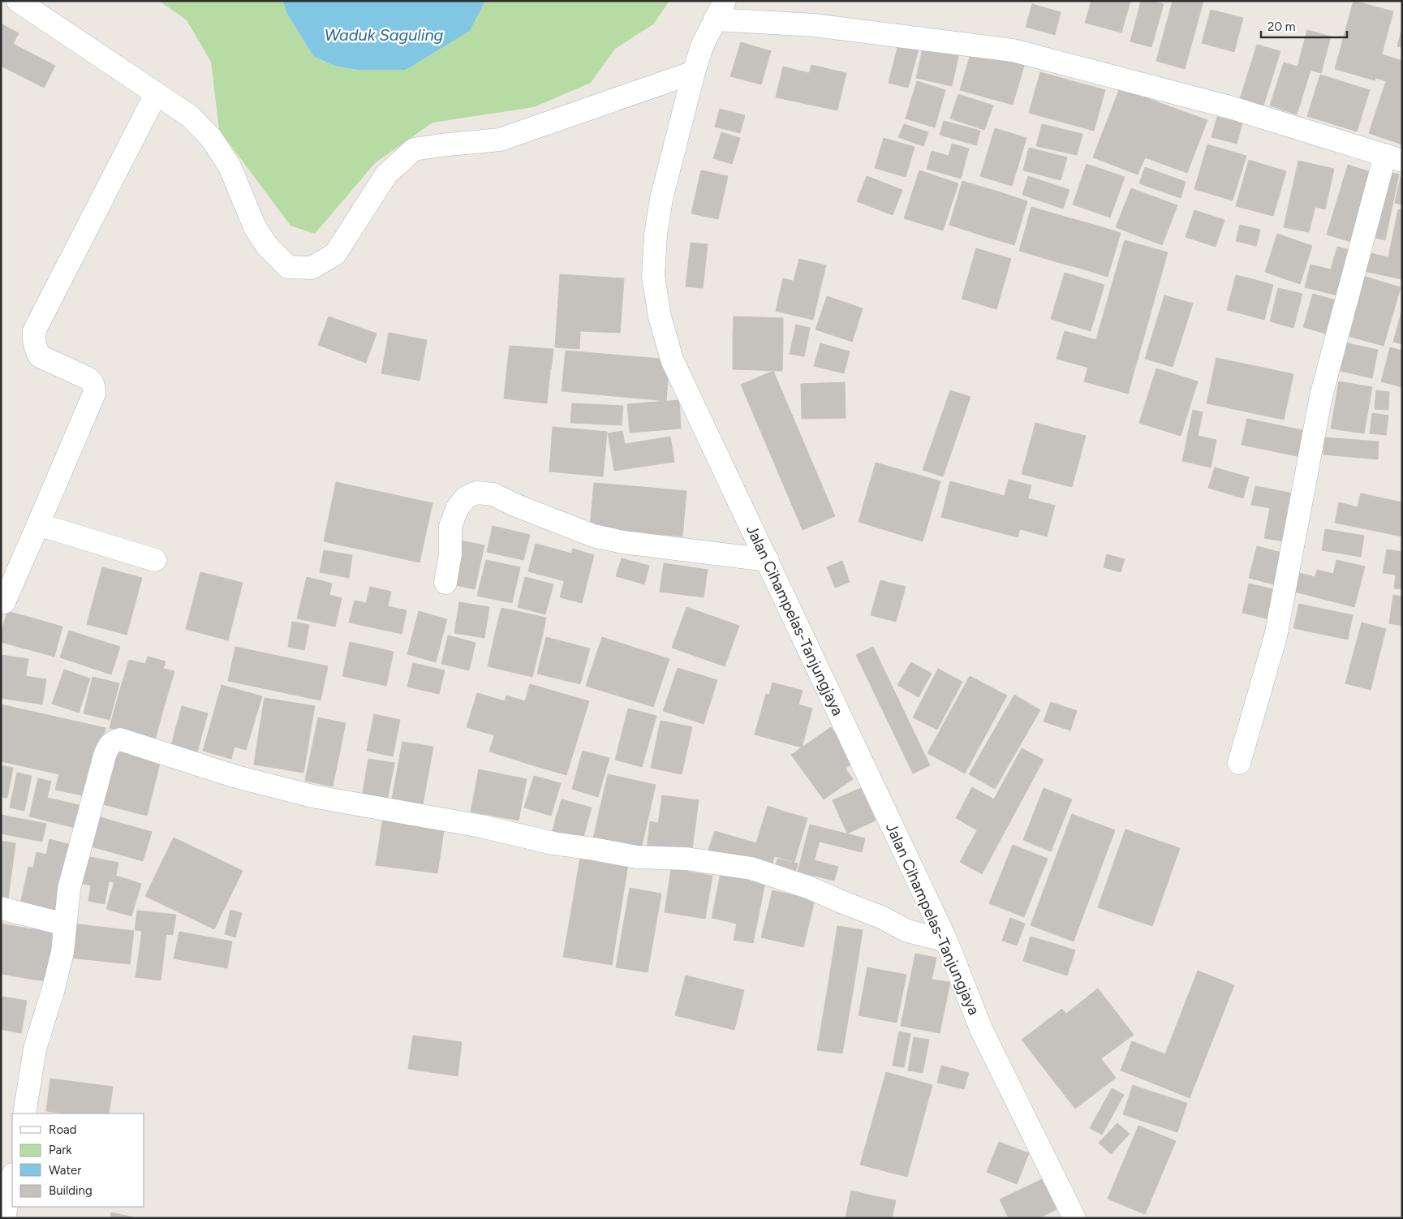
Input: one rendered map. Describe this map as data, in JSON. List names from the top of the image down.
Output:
{
  "streets": {
    "street": ["Jalan Cihampelas-Tanjungjaya"]
  },
  "water": ["Waduk Saguling"],
  "legend": [
    "Road",
    "Park",
    "Water",
    "Building"
  ],
  "scale_bar": "20 m"
}
